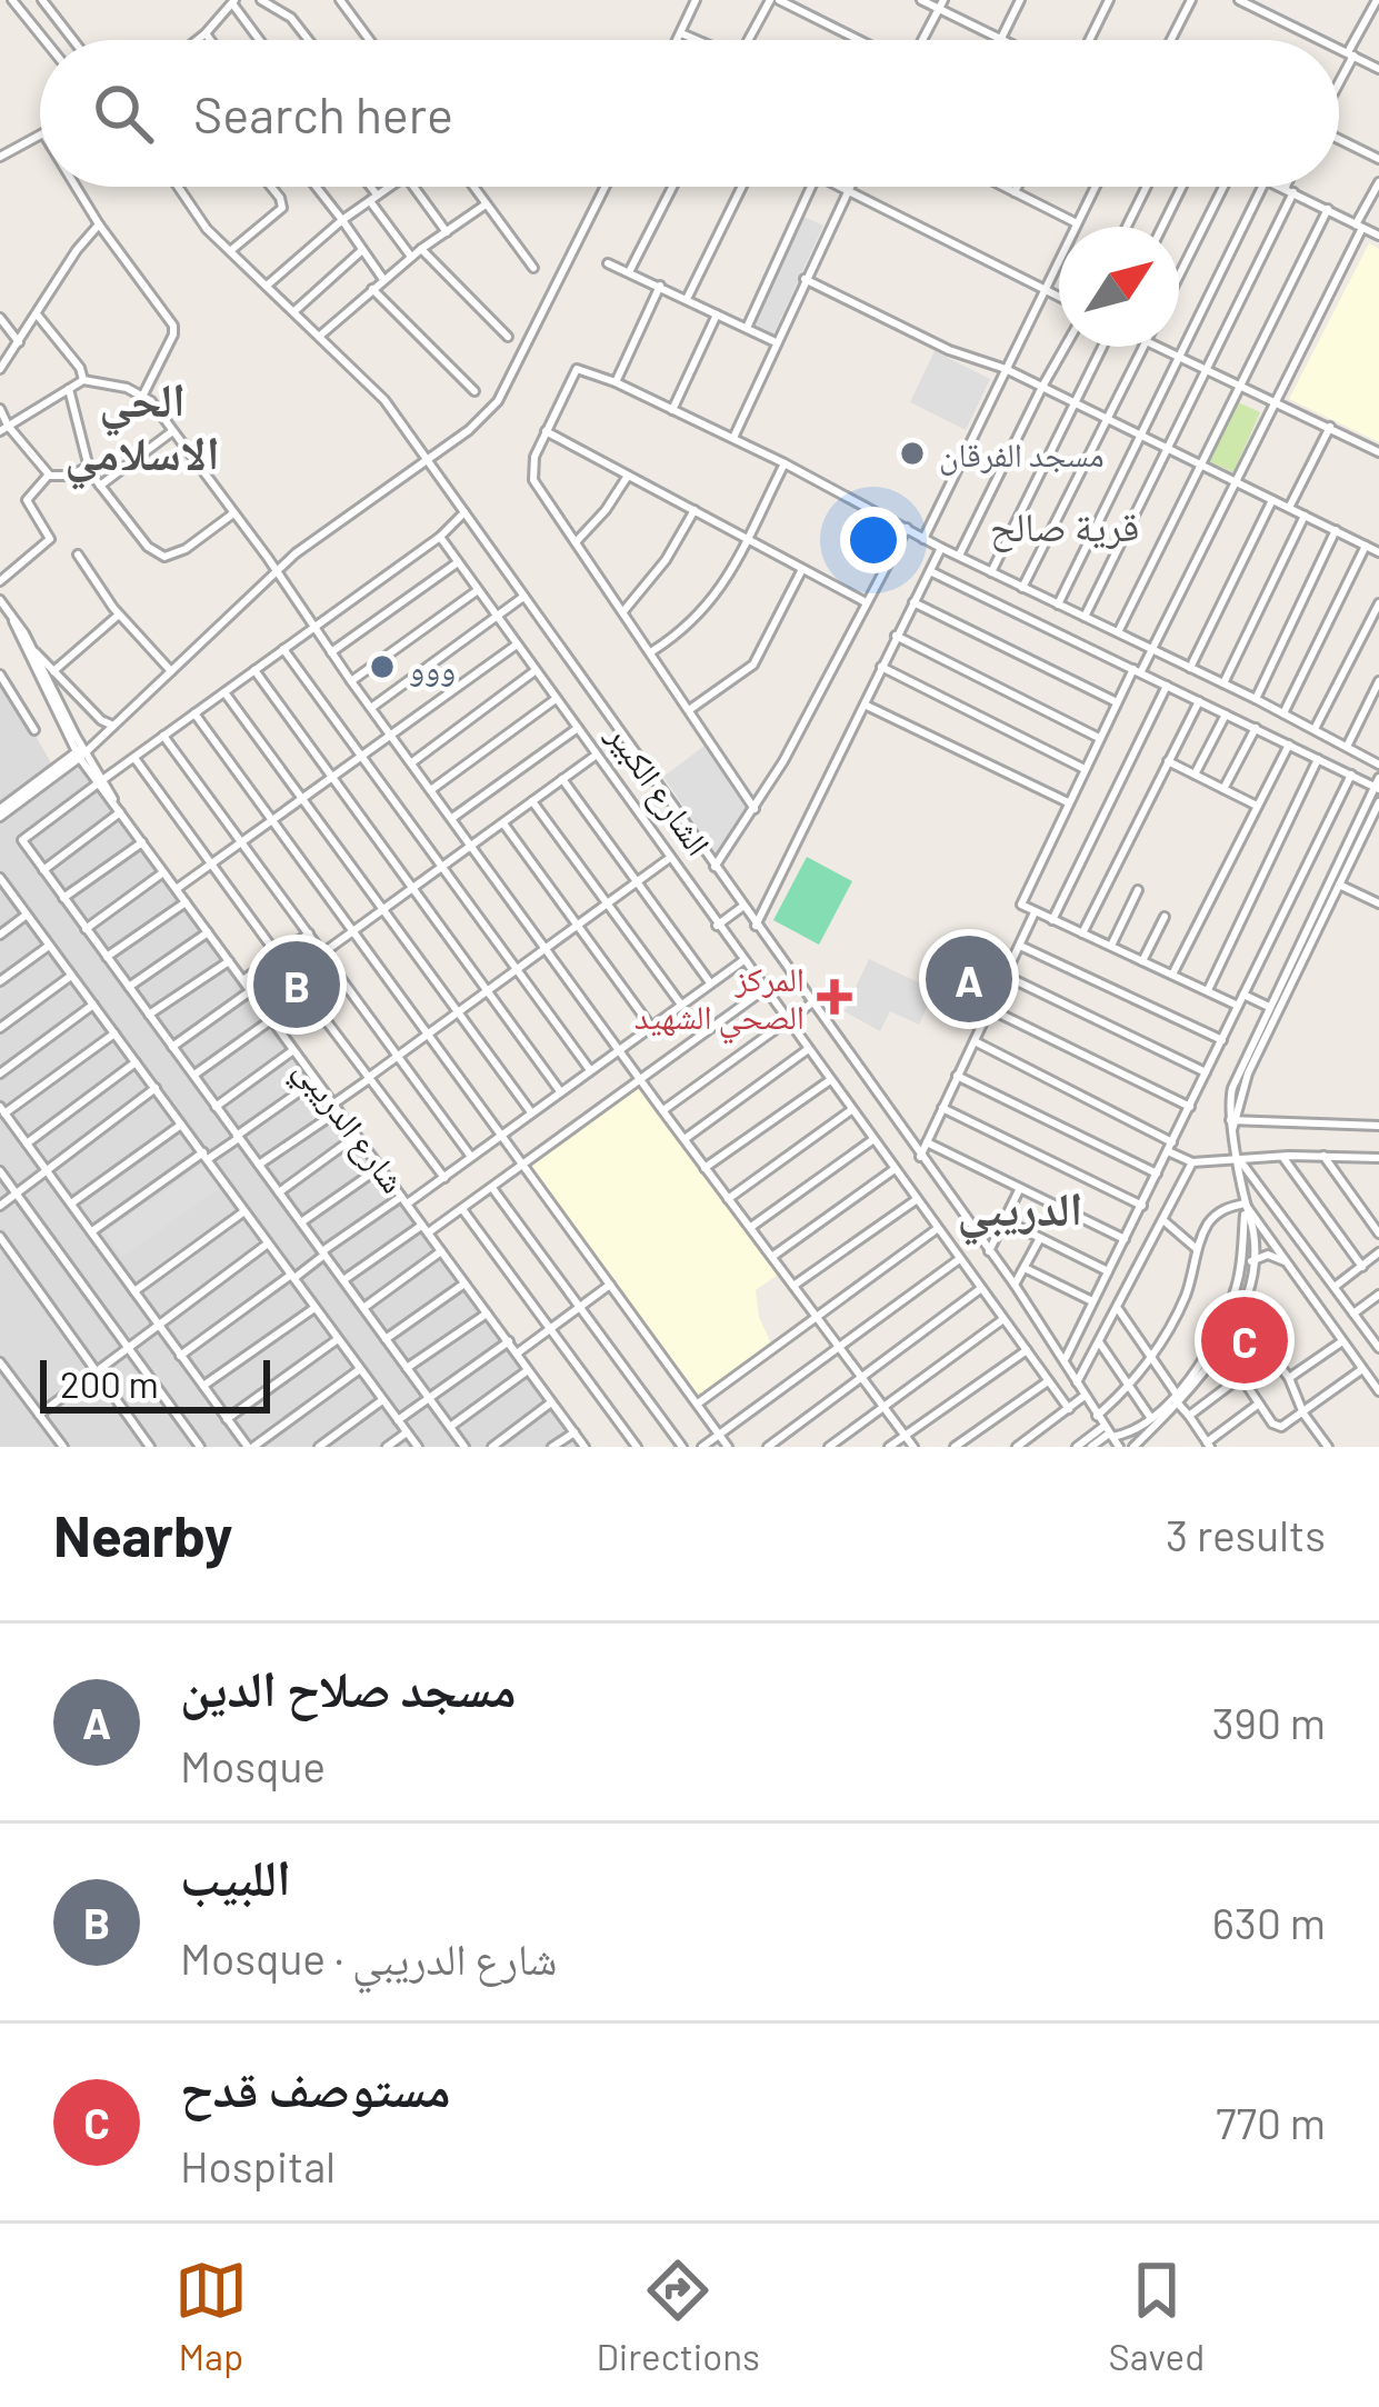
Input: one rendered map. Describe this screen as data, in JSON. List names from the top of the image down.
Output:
{
  "streets": {
    "street": ["الشارع الكبير", "شارع الدريبي"]
  },
  "districts": ["الحي الاسلامي", "قرية صالح", "الدريبي"],
  "places": {
    "other": ["مسجد الفرقان", "ووو"],
    "health": ["المركز الصحي الشهيد"]
  },
  "scale_bar": "200 m",
  "north": "top right",
  "page": {
    "search": "Search here",
    "pins": ["A", "B", "C"],
    "scale": "200 m",
    "heading": ["Nearby", "3 results"],
    "list": [
      {
        "mark": "A",
        "name": "مسجد صلاح الدين",
        "note": "Mosque",
        "value": "390 m"
      },
      {
        "mark": "B",
        "name": "اللبيب",
        "note": "Mosque · شارع الدريبي",
        "value": "630 m"
      },
      {
        "mark": "C",
        "name": "مستوصف قدح",
        "note": "Hospital",
        "value": "770 m"
      }
    ],
    "nav": ["Map", "Directions", "Saved"]
  }
}
